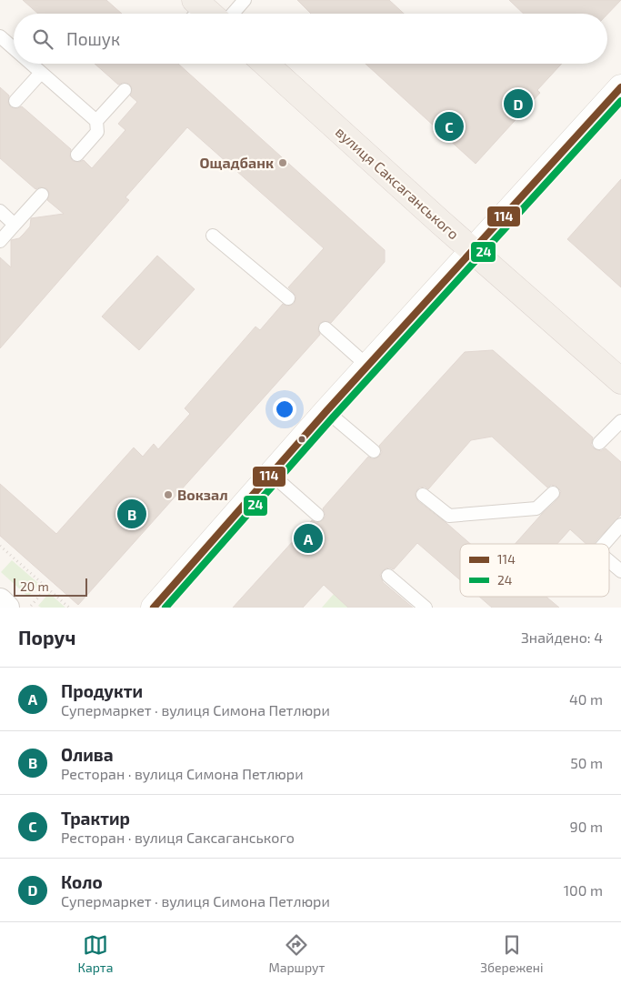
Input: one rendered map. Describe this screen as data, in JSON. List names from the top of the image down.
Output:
{
  "streets": {
    "main road": ["вулиця Саксаганського"]
  },
  "places": ["Ощадбанк", "Вокзал"],
  "lines": ["transit line 114", "transit line 24"],
  "legend": ["114", "24"],
  "scale_bar": "20 m",
  "page": {
    "search": "Пошук",
    "pins": [
      "D",
      "C",
      "B",
      "A"
    ],
    "scale": "20 m",
    "heading": ["Поруч", "Знайдено: 4"],
    "list": [
      {
        "mark": "A",
        "name": "Продукти",
        "note": "Супермаркет · вулиця Симона Петлюри",
        "value": "40 m"
      },
      {
        "mark": "B",
        "name": "Олива",
        "note": "Ресторан · вулиця Симона Петлюри",
        "value": "50 m"
      },
      {
        "mark": "C",
        "name": "Трактир",
        "note": "Ресторан · вулиця Саксаганського",
        "value": "90 m"
      },
      {
        "mark": "D",
        "name": "Коло",
        "note": "Супермаркет · вулиця Симона Петлюри",
        "value": "100 m"
      }
    ],
    "nav": ["Карта", "Маршрут", "Збережені"]
  }
}
